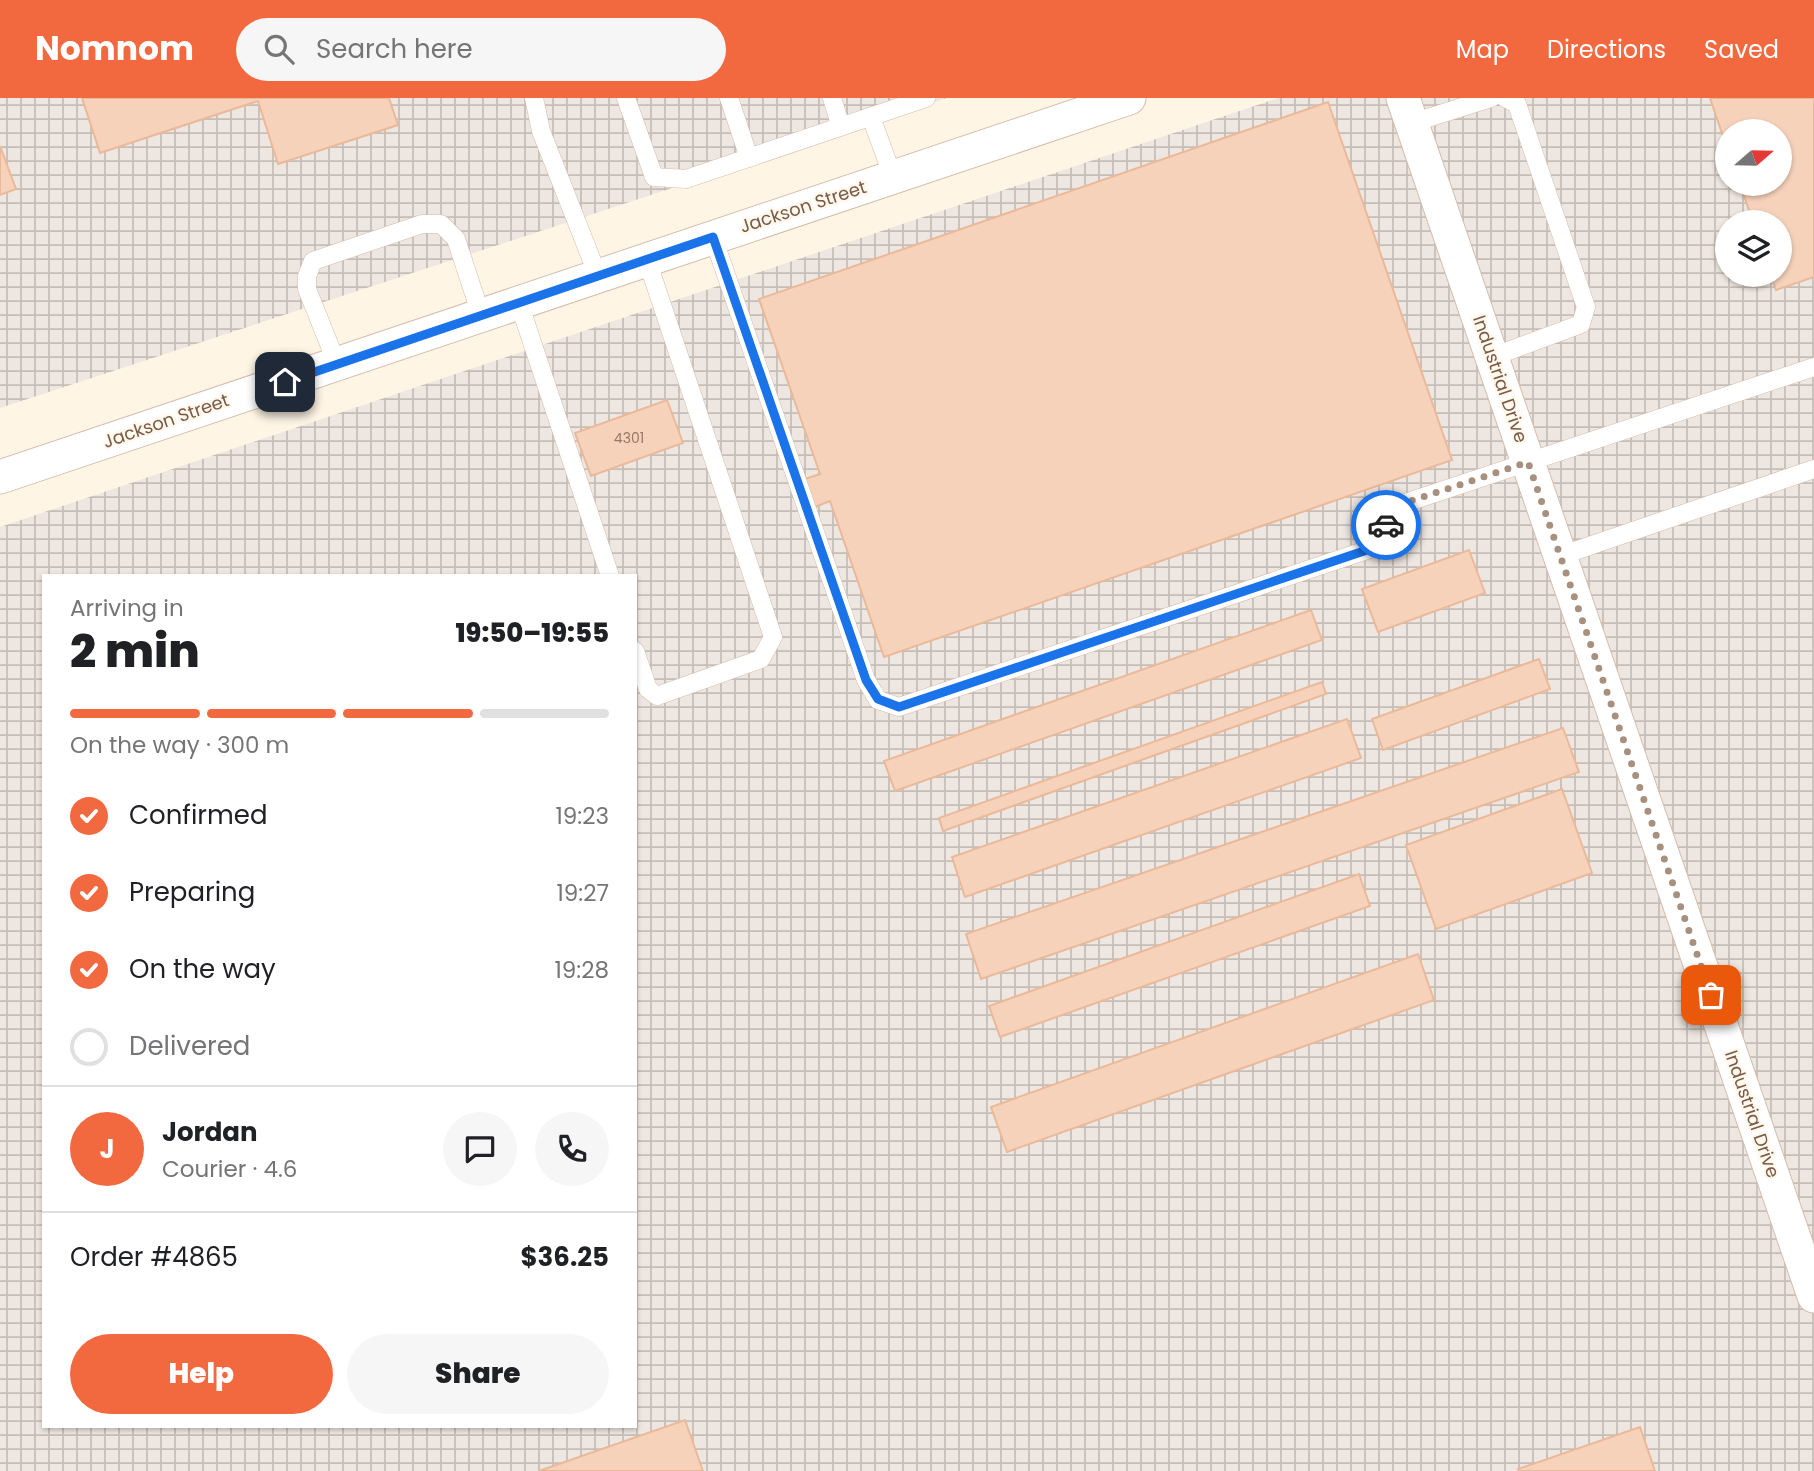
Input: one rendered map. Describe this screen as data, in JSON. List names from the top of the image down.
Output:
{
  "streets": {
    "street": ["Jackson Street", "Industrial Drive"]
  },
  "house_numbers": ["4301"],
  "north": "right",
  "page": {
    "header": "Nomnom",
    "search": "Search here",
    "nav": ["Map", "Directions", "Saved"],
    "heading": ["2 min", "Arriving in", "19:50–19:55"],
    "panel": [
      "Jordan",
      "Courier · 4.6",
      "Order #4865",
      "$36.25"
    ],
    "bar": "On the way · 300 m",
    "list": [
      ["Confirmed", "19:23"],
      ["Preparing", "19:27"],
      ["On the way", "19:28"],
      "Delivered"
    ],
    "round": "J",
    "buttons": ["Help", "Share"]
  }
}
